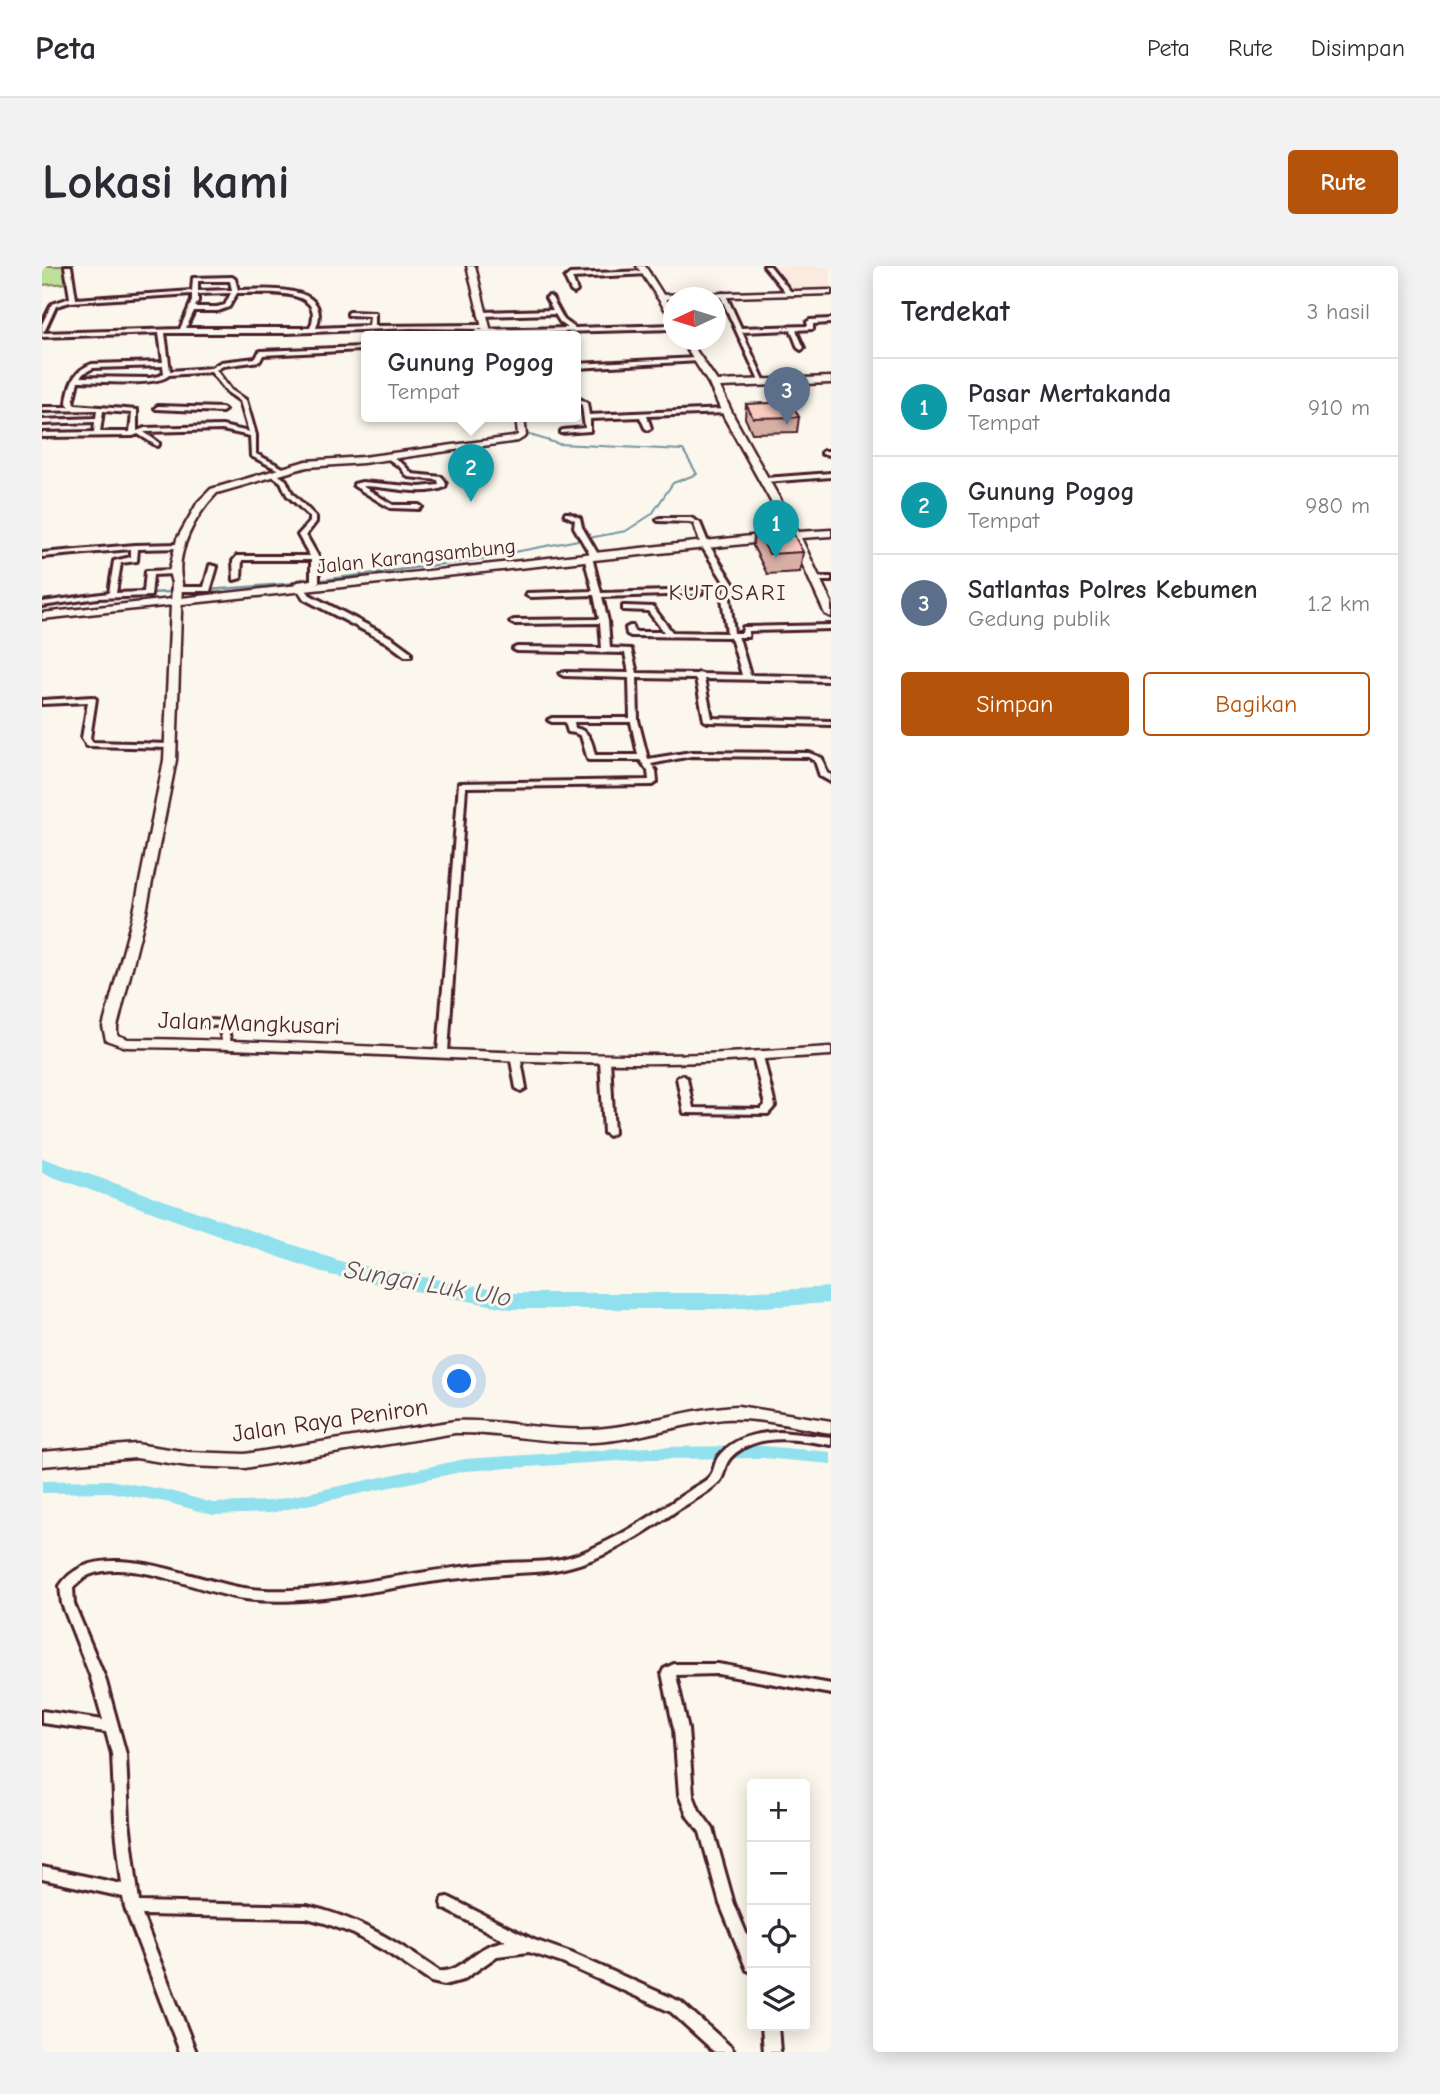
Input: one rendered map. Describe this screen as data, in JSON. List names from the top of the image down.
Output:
{
  "streets": {
    "main road": ["Jalan Karangsambung", "Jalan Raya Peniron"],
    "street": ["Jalan Mangkusari"]
  },
  "crossings": [
    ["Jalan Karangsambung", "Jalan Mangkusari"]
  ],
  "districts": ["KUTOSARI"],
  "water": ["Sungai Luk Ulo"],
  "north": "left",
  "page": {
    "header": "Peta",
    "nav": ["Peta", "Rute", "Disimpan"],
    "buttons": [
      "Rute",
      ["Simpan", "Bagikan"]
    ],
    "title": "Lokasi kami",
    "heading": ["Terdekat", "3 hasil"],
    "popup": ["Gunung Pogog", "Tempat"],
    "list": [
      {
        "mark": "1",
        "name": "Pasar Mertakanda",
        "note": "Tempat",
        "value": "910 m"
      },
      {
        "mark": "2",
        "name": "Gunung Pogog",
        "note": "Tempat",
        "value": "980 m"
      },
      {
        "mark": "3",
        "name": "Satlantas Polres Kebumen",
        "note": "Gedung publik",
        "value": "1.2 km"
      }
    ],
    "pins": ["3", "2", "1"],
    "map_buttons": ["+", "−"]
  }
}
